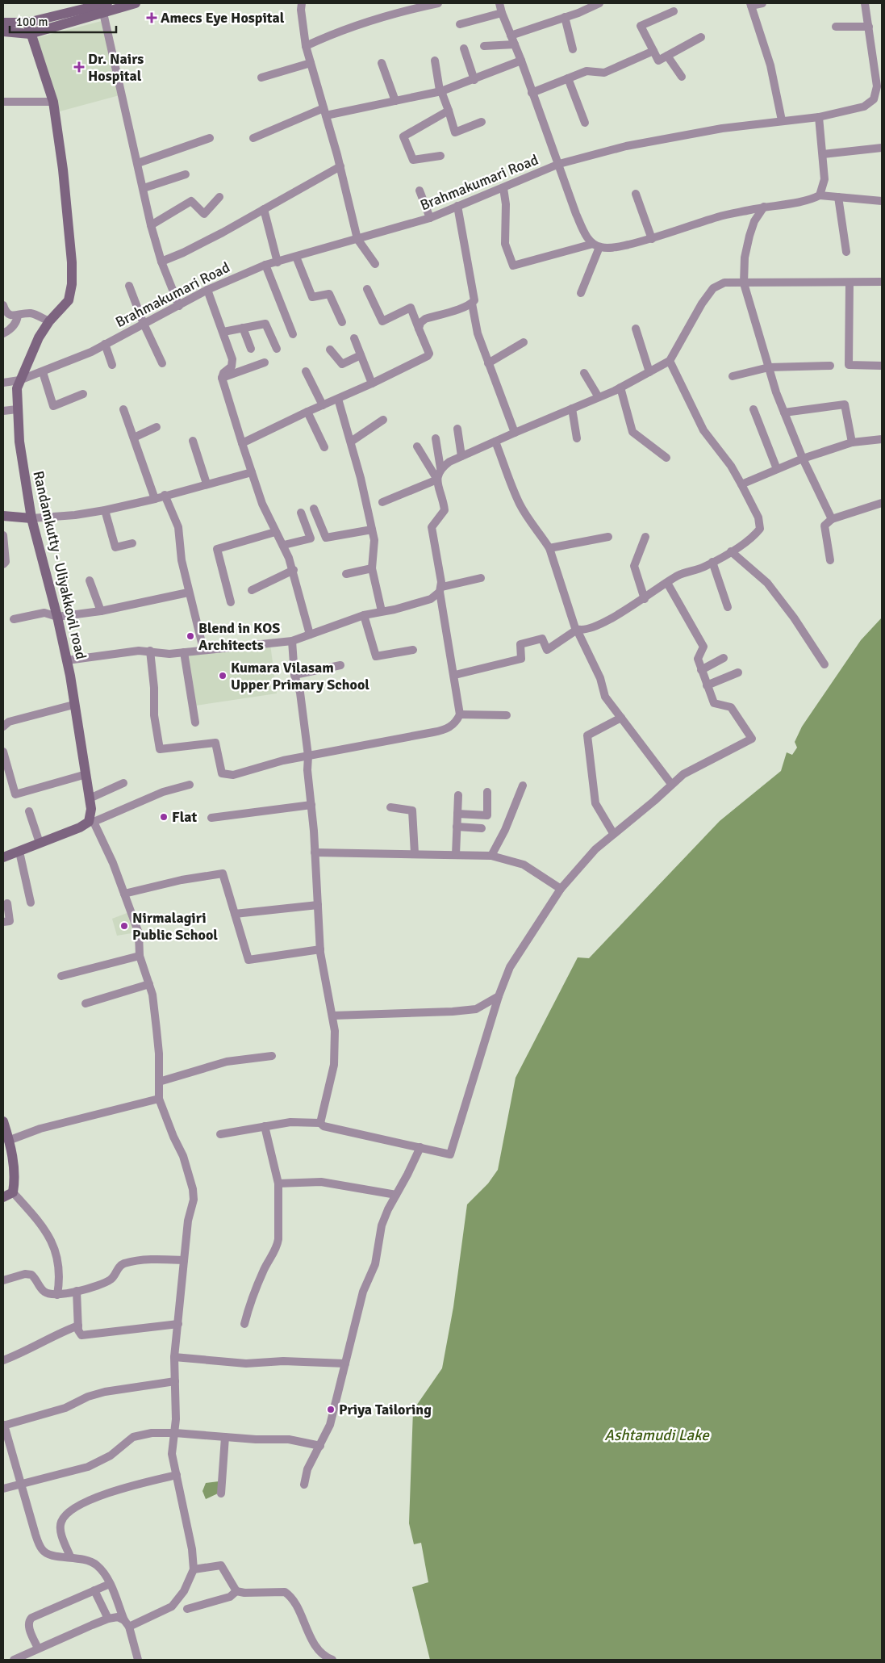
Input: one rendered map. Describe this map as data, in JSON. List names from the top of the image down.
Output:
{
  "streets": {
    "street": ["Brahmakumari Road", "Randamkutty - Uliyakkovil road"]
  },
  "crossings": [
    ["Brahmakumari Road", "Randamkutty - Uliyakkovil road"]
  ],
  "water": ["Ashtamudi Lake"],
  "places": {
    "health": ["Amecs Eye Hospital", "Dr. Nairs Hospital"],
    "other": [
      "Blend in KOS Architects",
      "Kumara Vilasam Upper Primary School",
      "Flat",
      "Nirmalagiri Public School",
      "Priya Tailoring"
    ]
  },
  "scale_bar": "100 m"
}
